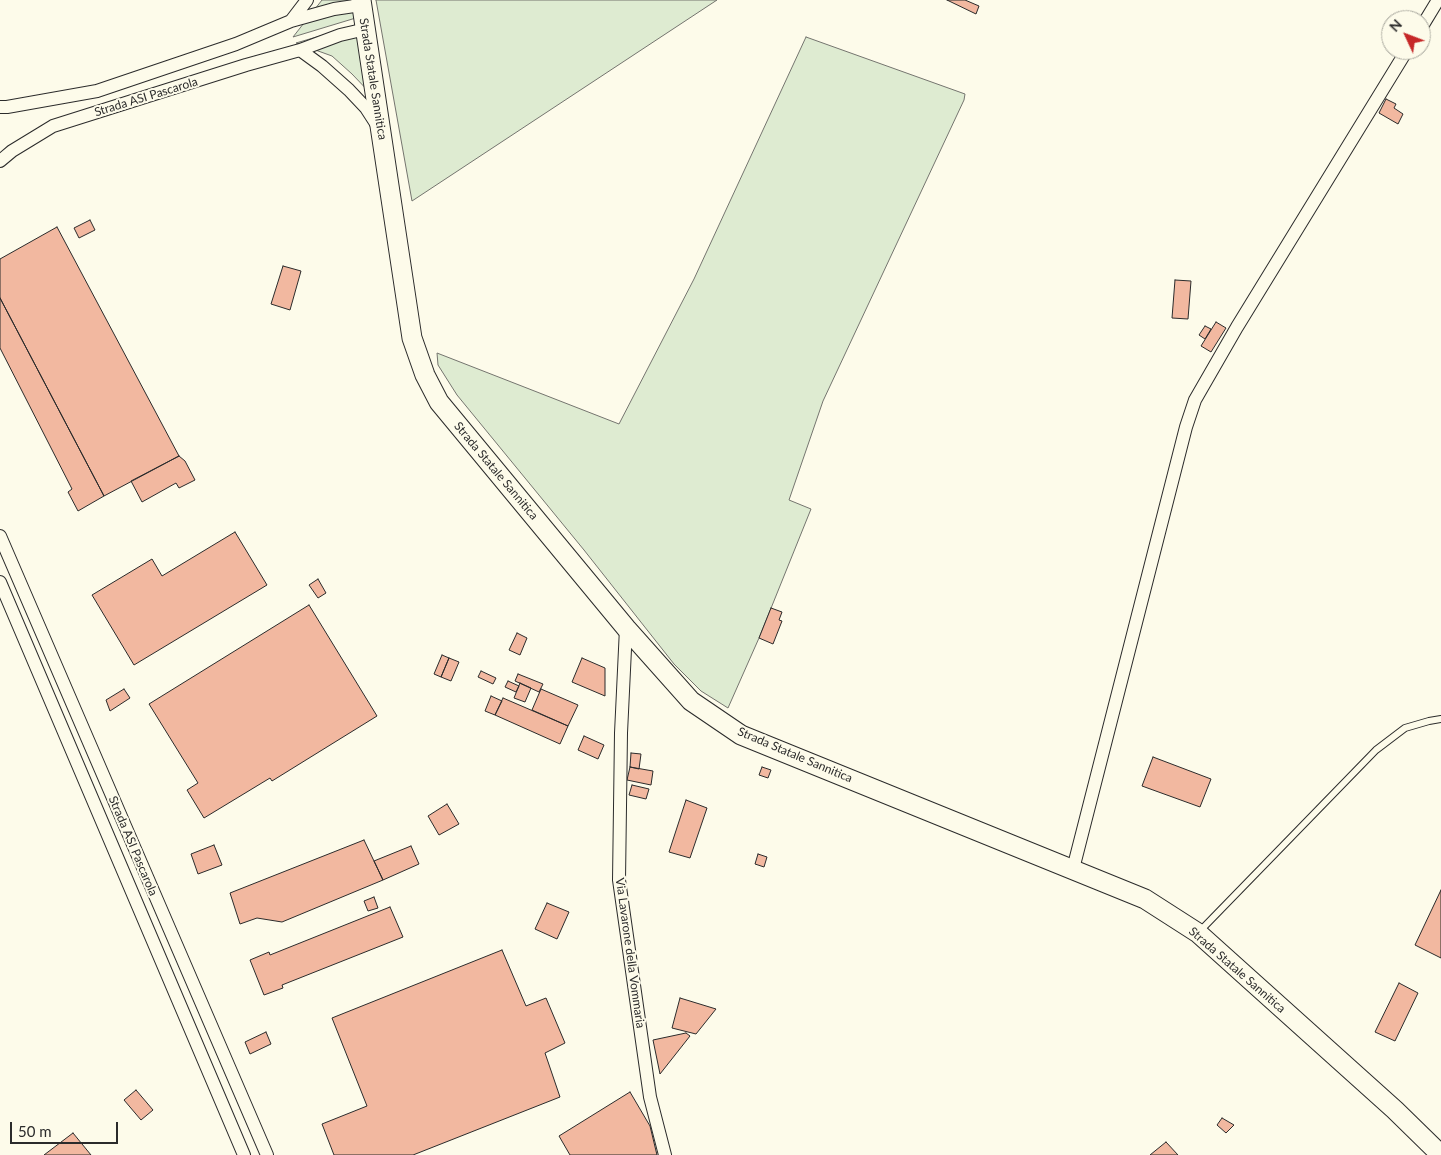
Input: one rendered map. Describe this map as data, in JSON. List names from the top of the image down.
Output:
{
  "streets": {
    "main road": ["Strada Statale Sannitica"],
    "street": ["Strada ASI Pascarola", "Via Lavarone della Vommaria"]
  },
  "crossings": [
    ["Strada Statale Sannitica", "Strada ASI Pascarola"],
    ["Strada Statale Sannitica", "Via Lavarone della Vommaria"]
  ],
  "scale_bar": "50 m",
  "north": "top left"
}
